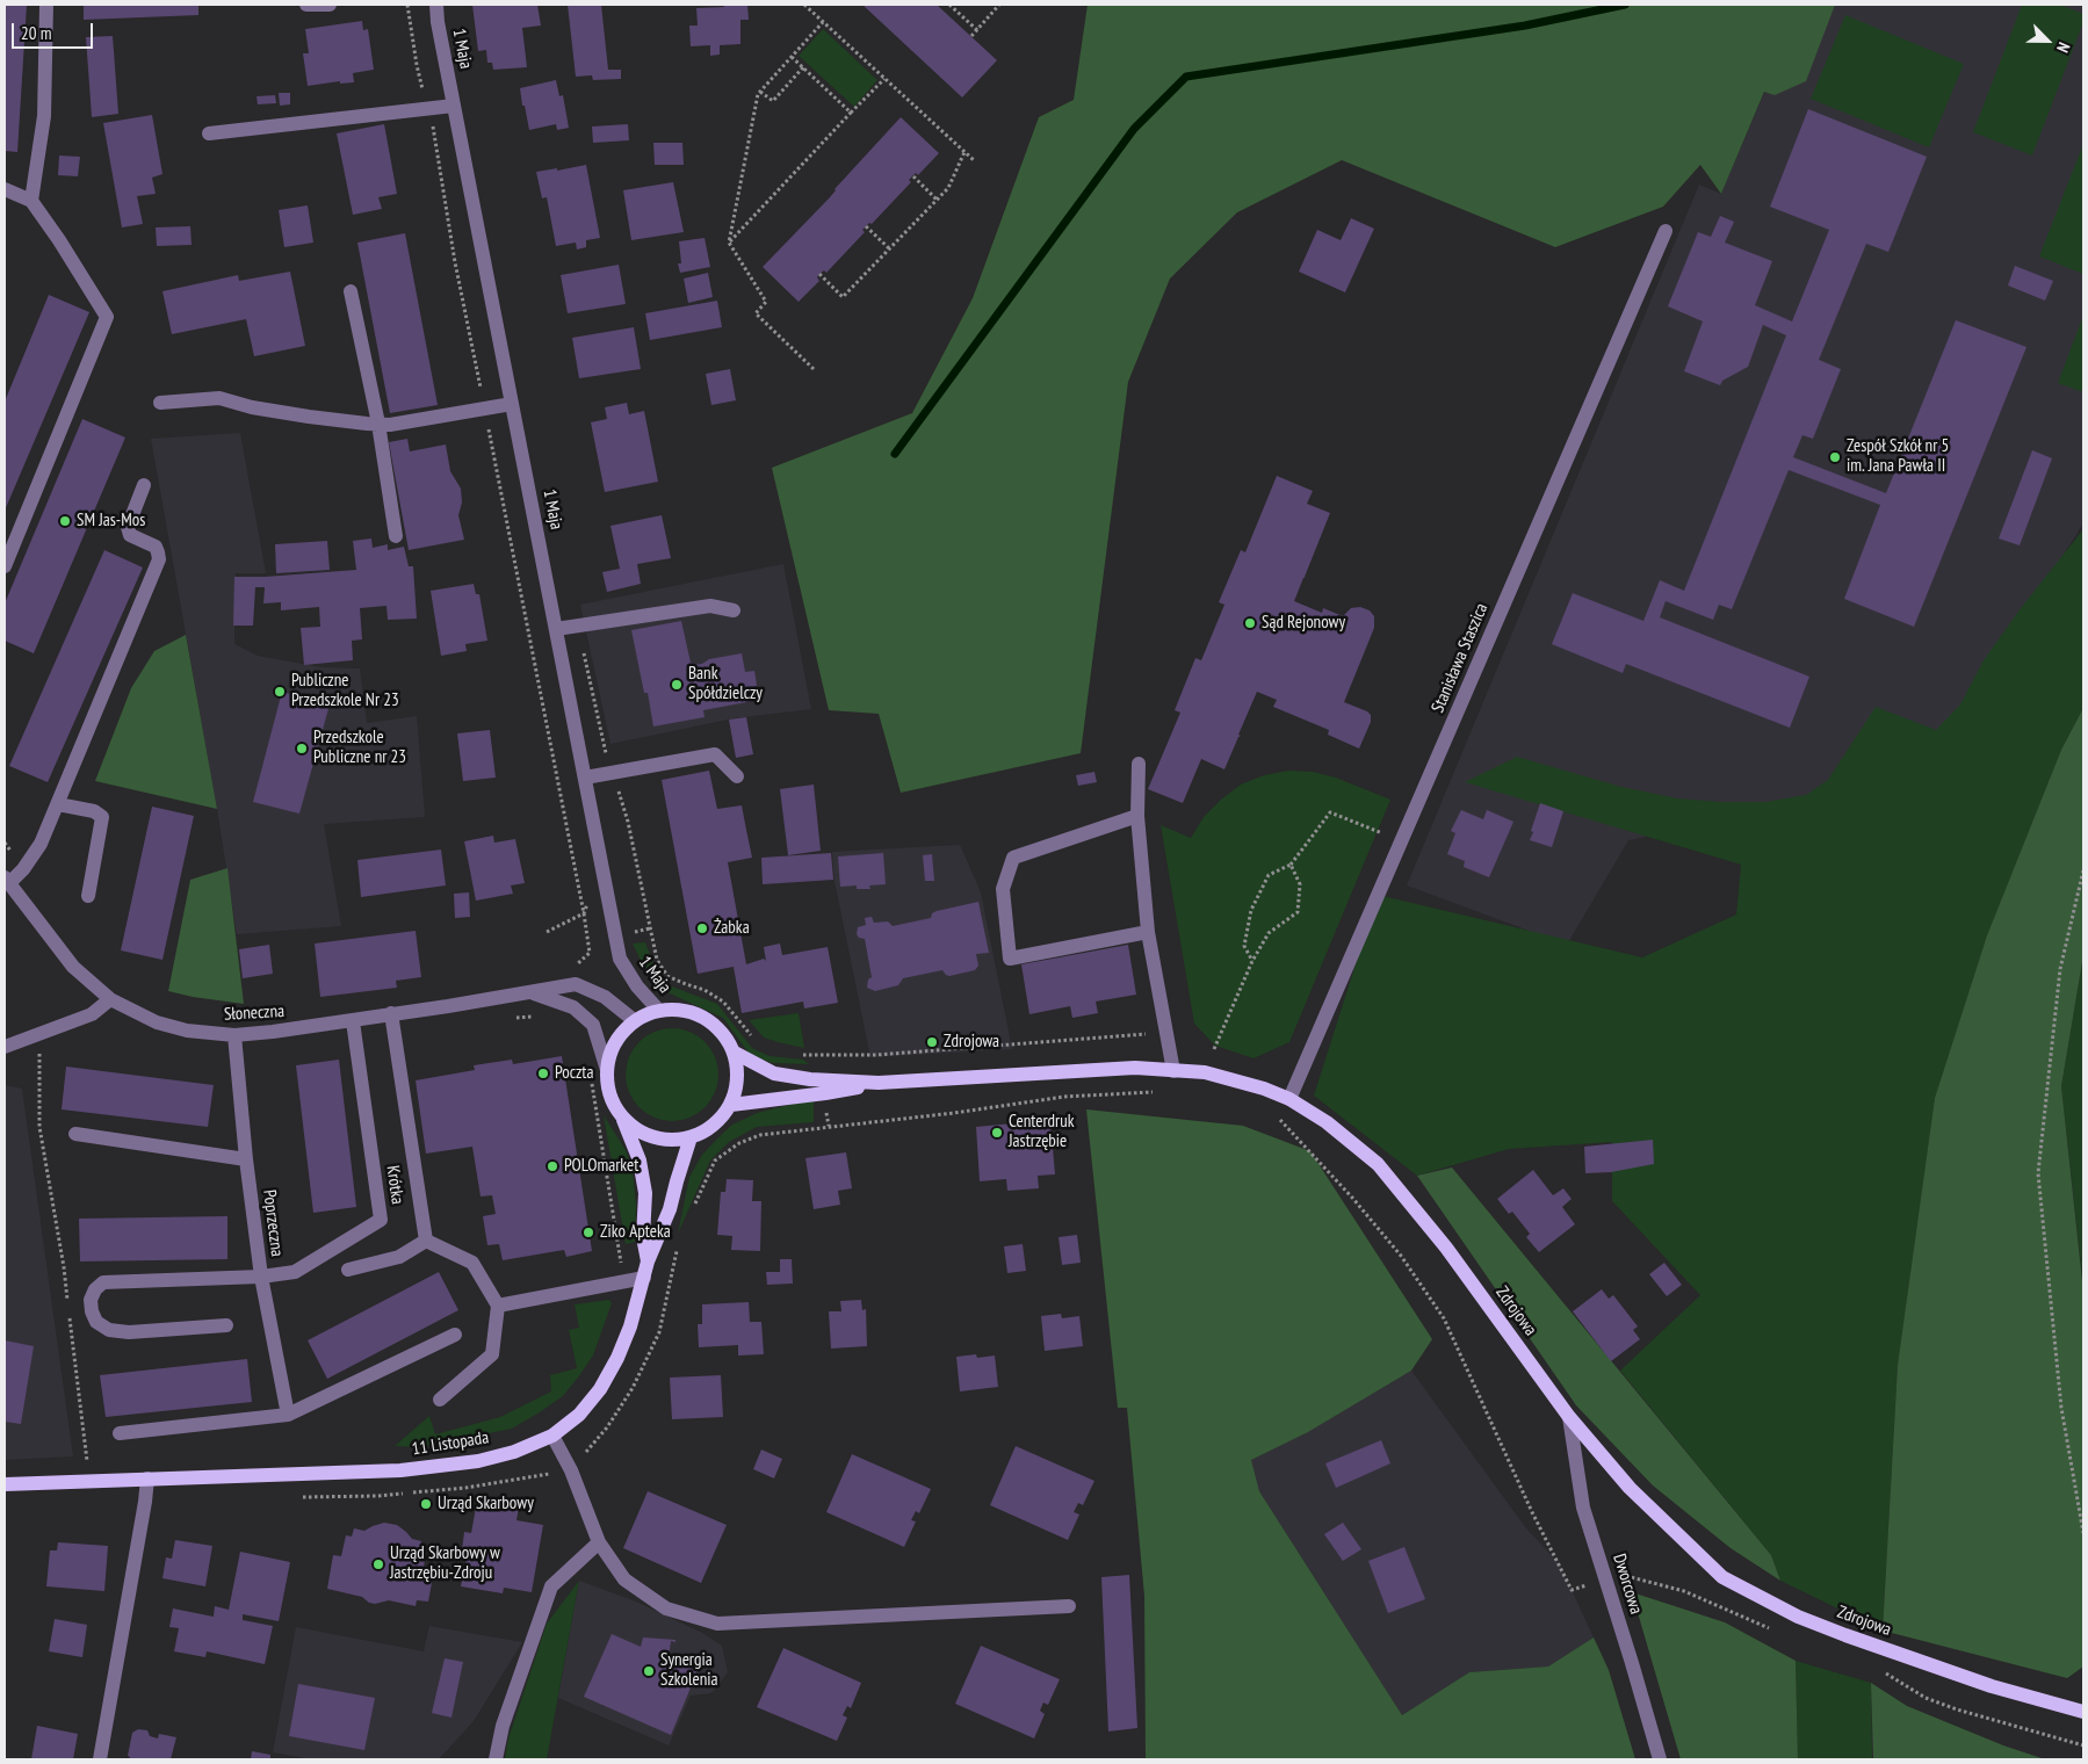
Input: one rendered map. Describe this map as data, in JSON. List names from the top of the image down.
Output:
{
  "streets": {
    "main road": ["Zdrojowa", "11 Listopada"],
    "street": [
      "1 Maja",
      "Stanisława Staszica",
      "Słoneczna",
      "Krótka",
      "Poprzeczna",
      "Dworcowa"
    ]
  },
  "crossings": [
    ["1 Maja", "Słoneczna"],
    ["1 Maja", "Zdrojowa"],
    ["1 Maja", "11 Listopada"],
    ["Stanisława Staszica", "Zdrojowa"],
    ["Słoneczna", "Krótka"],
    ["Słoneczna", "Poprzeczna"],
    ["Słoneczna", "Zdrojowa"],
    ["Słoneczna", "11 Listopada"],
    ["Krótka", "Poprzeczna"],
    ["Zdrojowa", "11 Listopada"],
    ["Zdrojowa", "Dworcowa"]
  ],
  "places": [
    "Zespół Szkół nr 5 im. Jana Pawła II",
    "SM Jas-Mos",
    "Sąd Rejonowy",
    "Bank Spółdzielczy",
    "Publiczne Przedszkole Nr 23",
    "Przedszkole Publiczne nr 23",
    "Żabka",
    "Zdrojowa",
    "Poczta",
    "Centerdruk Jastrzębie",
    "POLOmarket",
    "Ziko Apteka",
    "Urząd Skarbowy",
    "Urząd Skarbowy w Jastrzębiu-Zdroju",
    "Synergia Szkolenia"
  ],
  "scale_bar": "20 m",
  "north": "bottom right"
}
